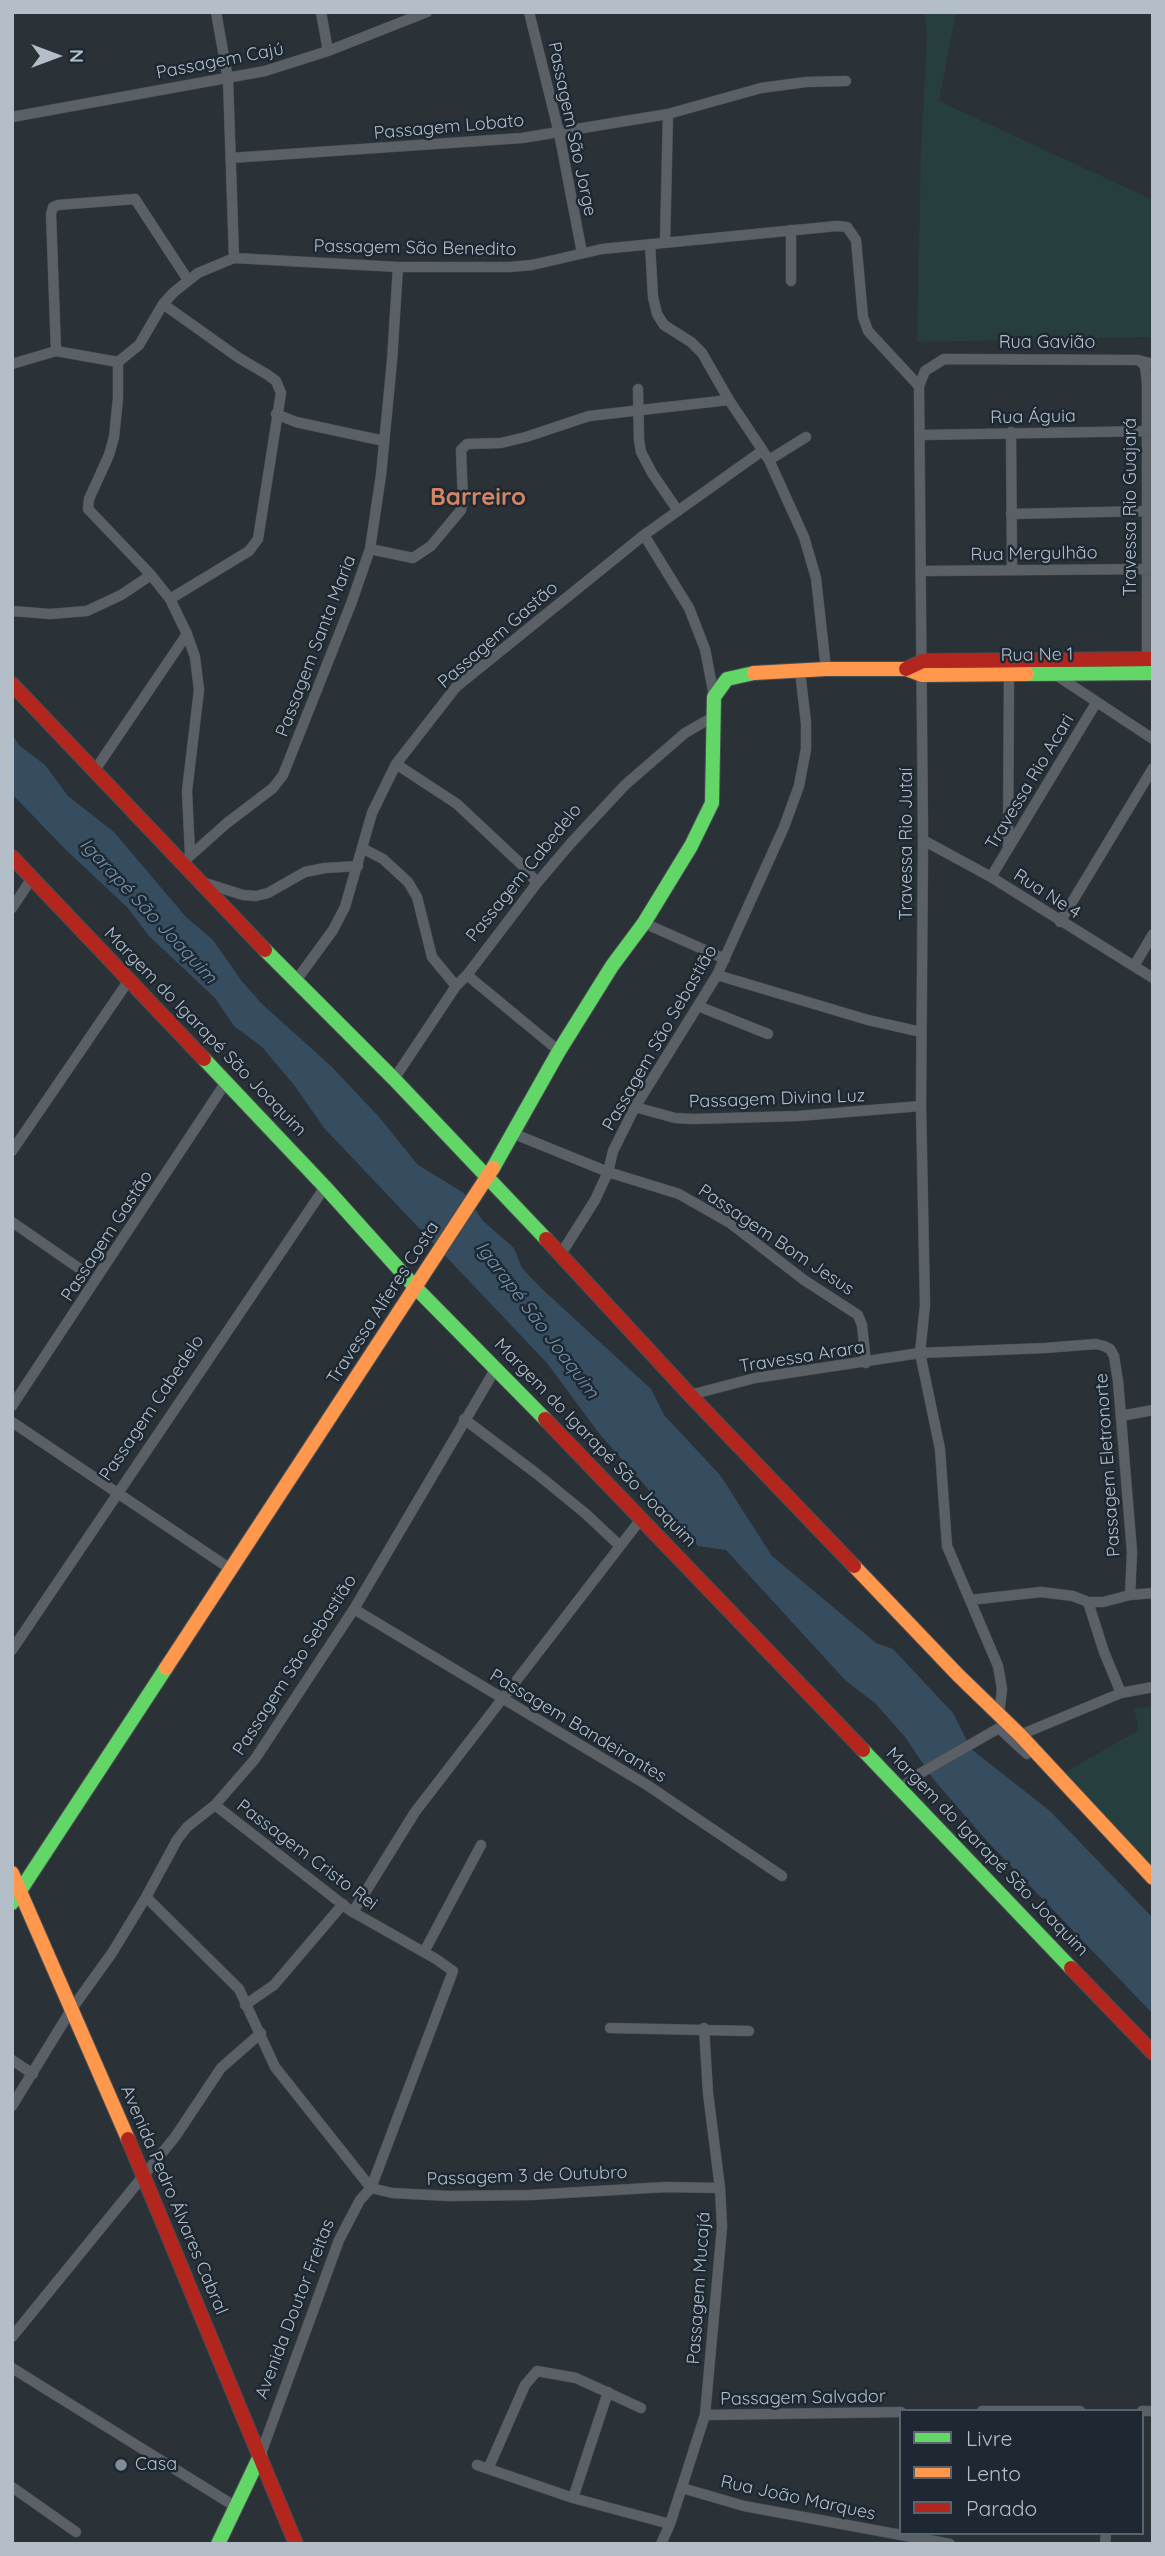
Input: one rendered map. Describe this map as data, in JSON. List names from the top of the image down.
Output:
{
  "streets": {
    "street": [
      "Passagem Cajú",
      "Passagem Lobato",
      "Passagem São Jorge",
      "Passagem São Benedito",
      "Rua Gavião",
      "Rua Águia",
      "Travessa Rio Guajará",
      "Rua Mergulhão",
      "Passagem Gastão",
      "Passagem Santa Maria",
      "Rua Ne 1",
      "Travessa Rio Acari",
      "Travessa Rio Jutaí",
      "Passagem Cabedelo",
      "Rua Ne 4",
      "Margem do Igarapé São Joaquim",
      "Passagem São Sebastião",
      "Passagem Divina Luz",
      "Passagem Bom Jesus",
      "Travessa Alferes Costa",
      "Travessa Arara",
      "Passagem Eletronorte",
      "Passagem Bandeirantes",
      "Passagem Cristo Rei",
      "Passagem 3 de Outubro",
      "Avenida Pedro Álvares Cabral",
      "Passagem Mucajá",
      "Avenida Doutor Freitas",
      "Passagem Salvador",
      "Rua João Marques"
    ]
  },
  "crossings": [
    ["Passagem Lobato", "Passagem São Jorge"],
    ["Passagem São Jorge", "Passagem São Benedito"],
    ["Passagem São Benedito", "Rua Gavião"],
    ["Passagem São Benedito", "Passagem Santa Maria"],
    ["Passagem São Benedito", "Travessa Rio Jutaí"],
    ["Rua Gavião", "Travessa Rio Guajará"],
    ["Rua Gavião", "Travessa Rio Jutaí"],
    ["Rua Águia", "Travessa Rio Guajará"],
    ["Rua Águia", "Travessa Rio Jutaí"],
    ["Travessa Rio Guajará", "Rua Mergulhão"],
    ["Travessa Rio Guajará", "Rua Ne 1"],
    ["Rua Mergulhão", "Travessa Rio Jutaí"],
    ["Passagem Gastão", "Margem do Igarapé São Joaquim"],
    ["Rua Ne 1", "Travessa Rio Jutaí"],
    ["Travessa Rio Acari", "Rua Ne 4"],
    ["Travessa Rio Jutaí", "Rua Ne 4"],
    ["Travessa Rio Jutaí", "Passagem Divina Luz"],
    ["Travessa Rio Jutaí", "Travessa Arara"],
    ["Passagem Cabedelo", "Margem do Igarapé São Joaquim"],
    ["Passagem Cabedelo", "Travessa Alferes Costa"],
    ["Margem do Igarapé São Joaquim", "Passagem São Sebastião"],
    ["Margem do Igarapé São Joaquim", "Travessa Alferes Costa"],
    ["Passagem São Sebastião", "Passagem Divina Luz"],
    ["Passagem São Sebastião", "Passagem Bom Jesus"],
    ["Passagem São Sebastião", "Passagem Bandeirantes"],
    ["Passagem São Sebastião", "Passagem Cristo Rei"],
    ["Passagem São Sebastião", "Avenida Pedro Álvares Cabral"],
    ["Passagem Bom Jesus", "Travessa Alferes Costa"],
    ["Passagem Bom Jesus", "Travessa Arara"],
    ["Travessa Alferes Costa", "Avenida Pedro Álvares Cabral"],
    ["Travessa Arara", "Passagem Eletronorte"],
    ["Passagem Cristo Rei", "Avenida Doutor Freitas"],
    ["Passagem 3 de Outubro", "Passagem Mucajá"],
    ["Passagem 3 de Outubro", "Avenida Doutor Freitas"],
    ["Avenida Pedro Álvares Cabral", "Avenida Doutor Freitas"],
    ["Passagem Mucajá", "Passagem Salvador"],
    ["Passagem Mucajá", "Rua João Marques"]
  ],
  "districts": ["Barreiro"],
  "water": ["Igarapé São Joaquim"],
  "places": ["Casa"],
  "legend": ["Livre", "Lento", "Parado"],
  "north": "right"
}
